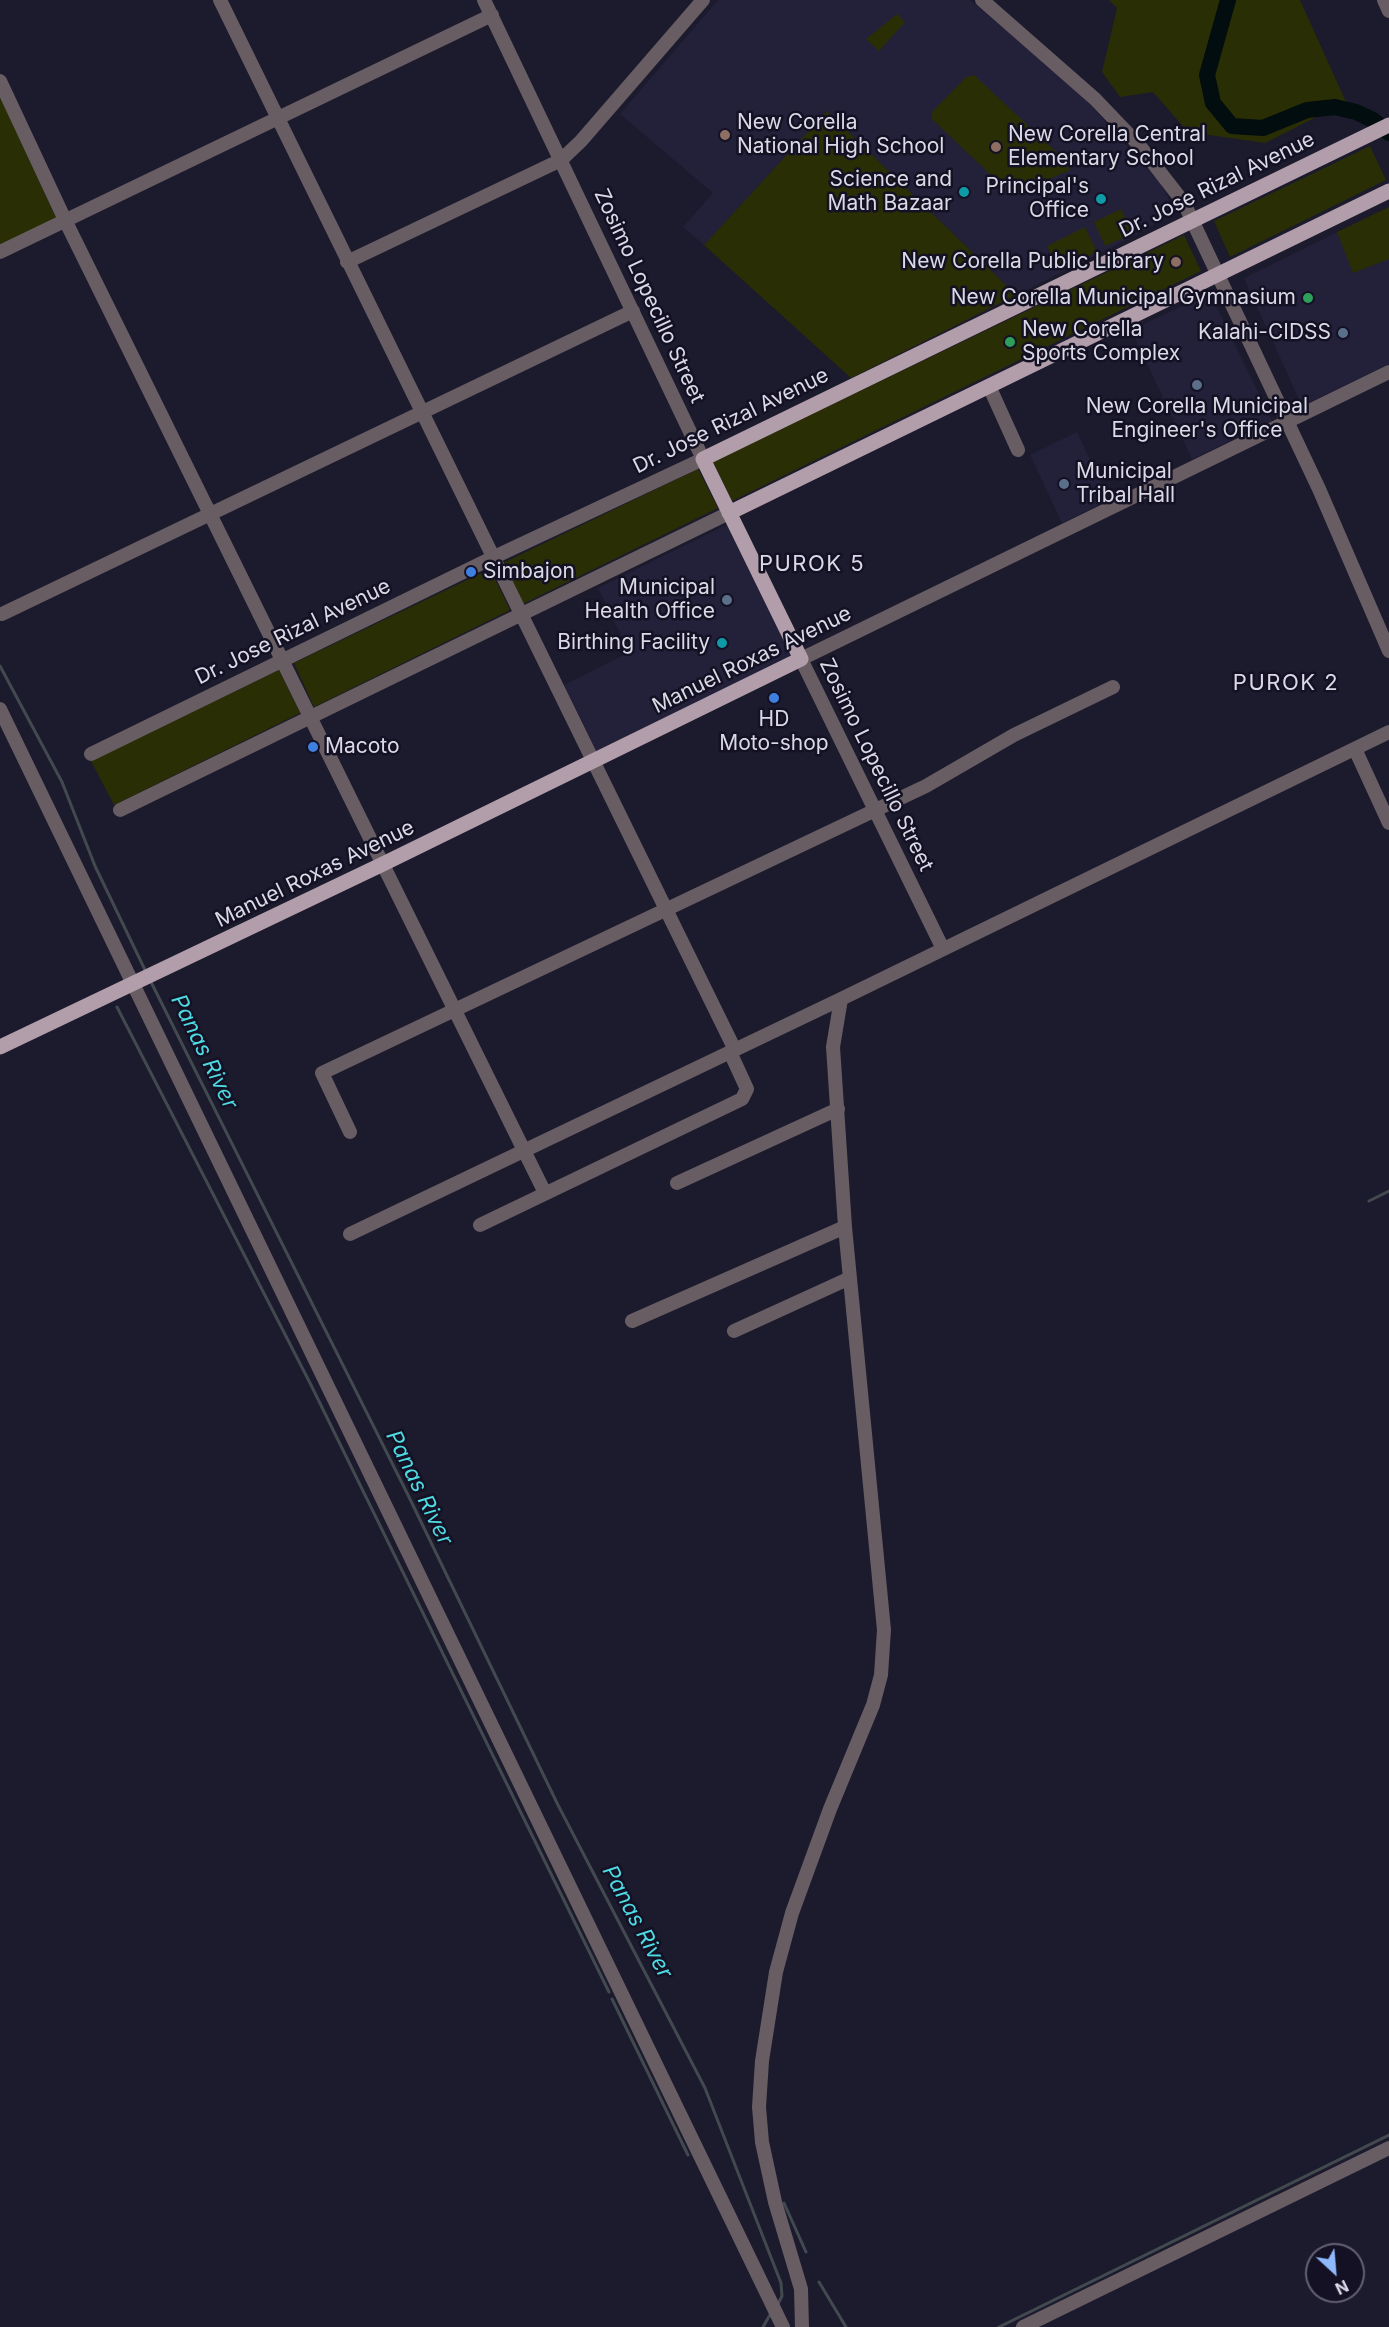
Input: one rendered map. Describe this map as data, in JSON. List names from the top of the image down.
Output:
{
  "streets": {
    "main road": ["Dr. Jose Rizal Avenue", "Zosimo Lopecillo Street", "Manuel Roxas Avenue"]
  },
  "crossings": [
    ["Dr. Jose Rizal Avenue", "Zosimo Lopecillo Street"],
    ["Zosimo Lopecillo Street", "Manuel Roxas Avenue"]
  ],
  "districts": ["PUROK 5", "PUROK 2"],
  "water": ["Panas River"],
  "places": [
    "New Corella National High School",
    "New Corella Central Elementary School",
    "Science and Math Bazaar",
    "Principal's Office",
    "New Corella Public Library",
    "New Corella Municipal Gymnasium",
    "Kalahi-CIDSS",
    "New Corella Sports Complex",
    "New Corella Municipal Engineer's Office",
    "Municipal Tribal Hall",
    "Simbajon",
    "Municipal Health Office",
    "Birthing Facility",
    "HD Moto-shop",
    "Macoto"
  ],
  "north": "bottom right"
}
